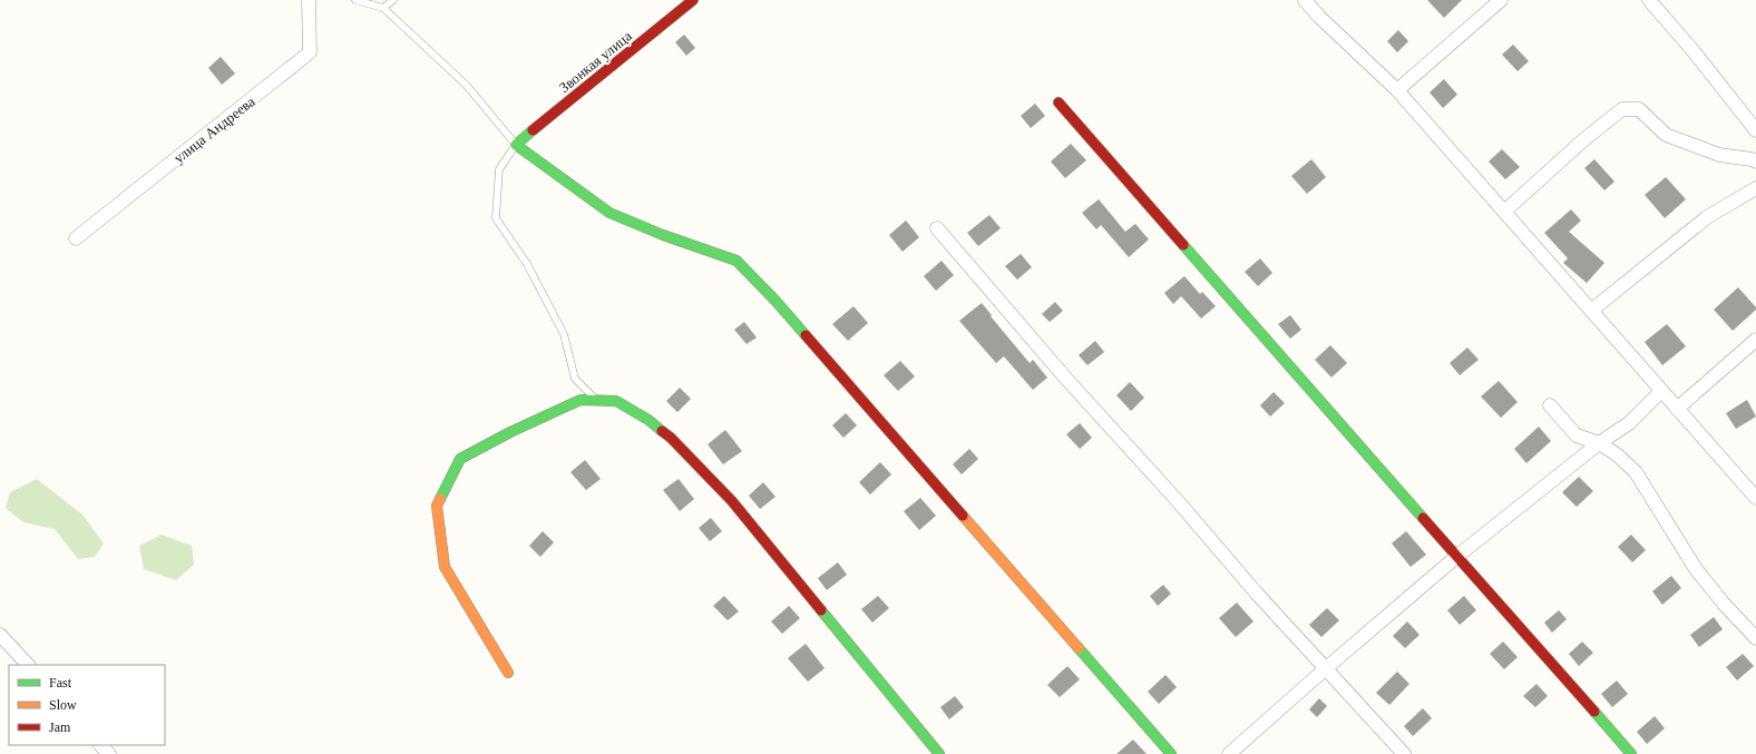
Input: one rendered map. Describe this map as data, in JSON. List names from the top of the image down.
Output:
{
  "streets": {
    "street": ["Звонкая улица", "улица Андреева"]
  },
  "legend": ["Fast", "Slow", "Jam"]
}
